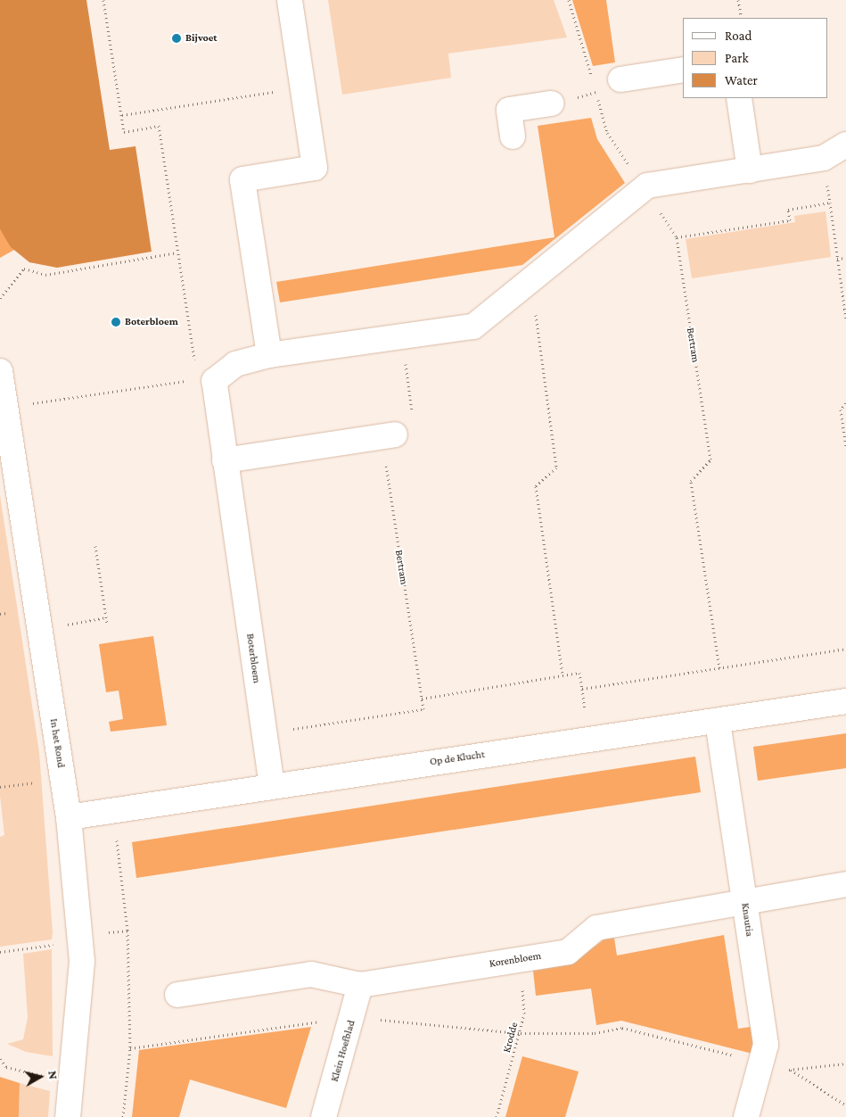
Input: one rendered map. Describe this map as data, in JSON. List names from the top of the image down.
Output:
{
  "streets": {
    "street": [
      "Boterbloem",
      "In het Rond",
      "Op de Klucht",
      "Knautia",
      "Korenbloem",
      "Klein Hoefblad"
    ],
    "path": ["Bertram", "Krodde"]
  },
  "crossings": [
    ["Boterbloem", "Op de Klucht"],
    ["In het Rond", "Op de Klucht"],
    ["Op de Klucht", "Knautia"],
    ["Knautia", "Korenbloem"],
    ["Korenbloem", "Krodde"],
    ["Korenbloem", "Klein Hoefblad"]
  ],
  "places": ["Bijvoet", "Boterbloem"],
  "legend": ["Road", "Park", "Water"],
  "north": "right"
}
